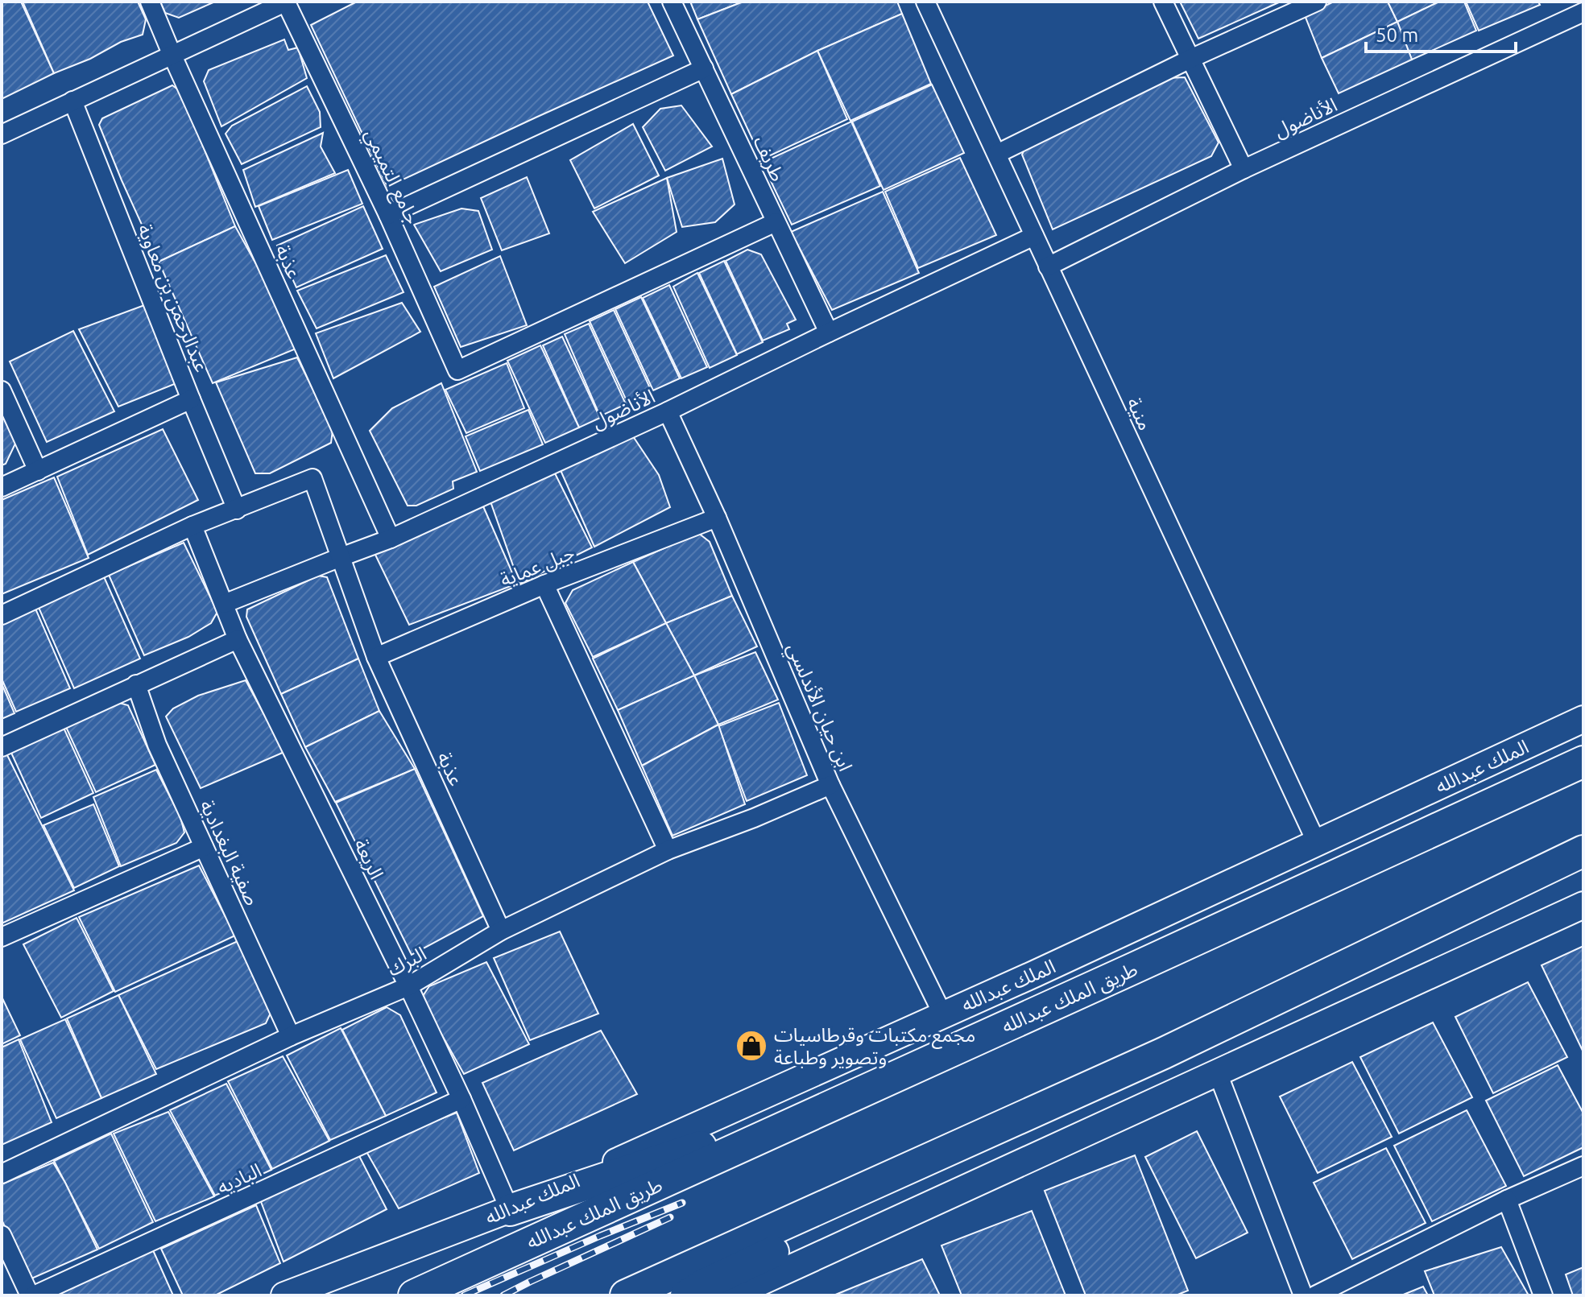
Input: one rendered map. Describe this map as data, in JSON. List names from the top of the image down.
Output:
{
  "streets": {
    "highway": ["طريق الملك عبدالله"],
    "main road": ["الملك عبدالله"],
    "street": [
      "الأناضول",
      "طريف",
      "جامع التميمي",
      "عذبة",
      "عبدالرحمن بن معاوية",
      "منية",
      "جبل عماية",
      "ابن حيان الأندلسي",
      "صفية البغدادية",
      "الريعة",
      "البرك",
      "الباديه"
    ]
  },
  "crossings": [
    ["الأناضول", "طريف"],
    ["الأناضول", "عذبة"],
    ["الأناضول", "منية"],
    ["الأناضول", "ابن حيان الأندلسي"],
    ["الأناضول", "الريعة"],
    ["طريف", "جامع التميمي"],
    ["عذبة", "عبدالرحمن بن معاوية"],
    ["عذبة", "جبل عماية"],
    ["عذبة", "البرك"],
    ["منية", "الملك عبدالله"],
    ["جبل عماية", "ابن حيان الأندلسي"],
    ["ابن حيان الأندلسي", "الملك عبدالله"],
    ["ابن حيان الأندلسي", "البرك"],
    ["الملك عبدالله", "الريعة"],
    ["صفية البغدادية", "البرك"],
    ["الريعة", "البرك"],
    ["الريعة", "الباديه"]
  ],
  "places": {
    "shop": ["مجمع مكتبات وقرطاسيات وتصوير وطباعة"]
  },
  "scale_bar": "50 m"
}
